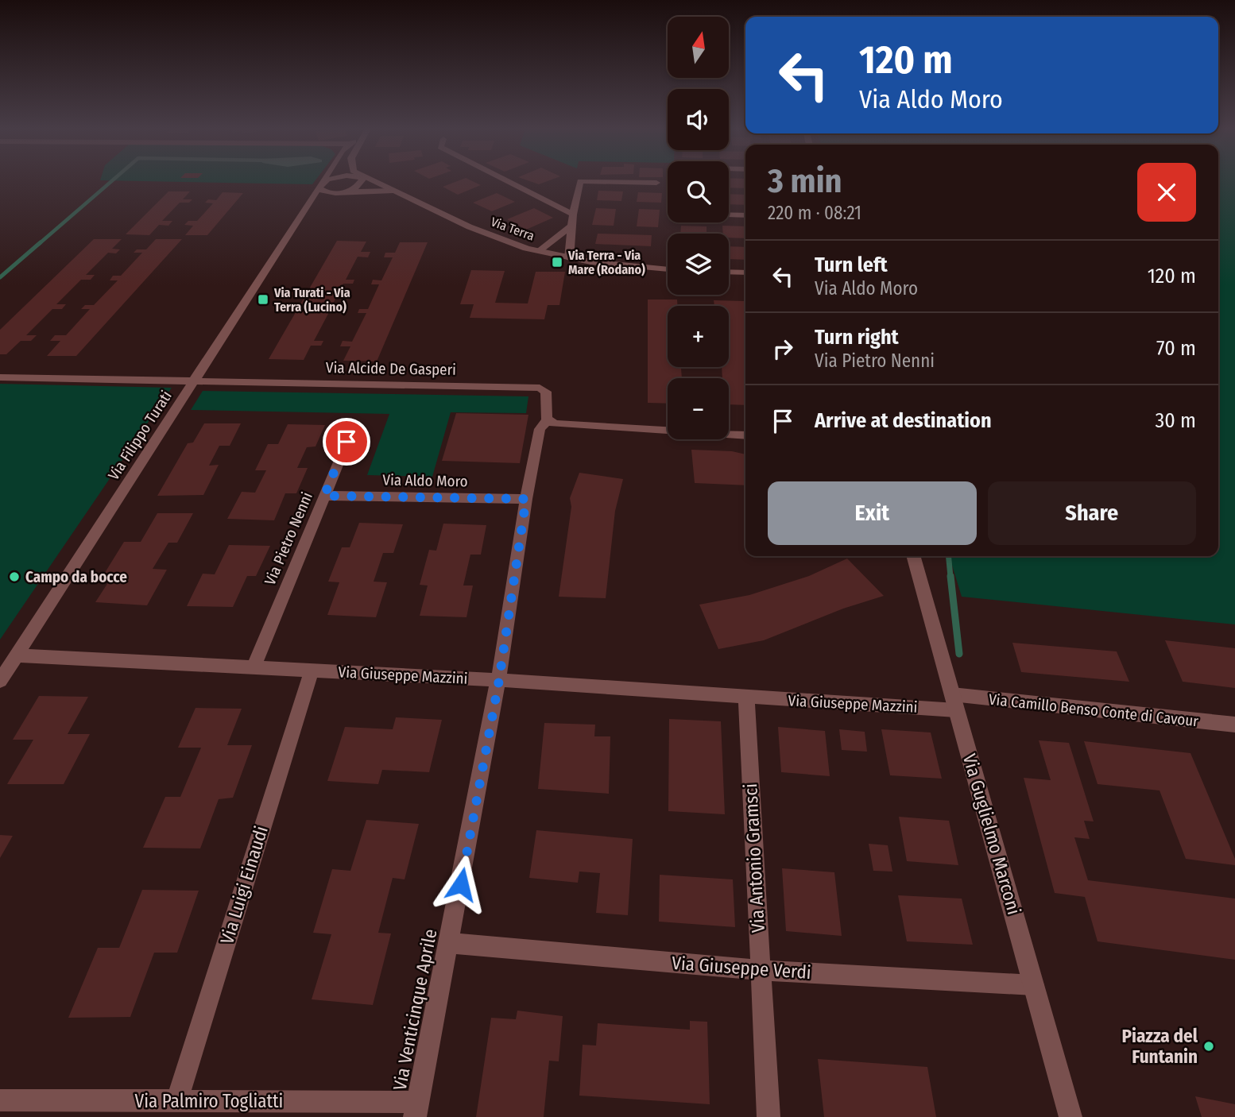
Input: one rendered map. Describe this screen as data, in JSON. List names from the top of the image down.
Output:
{
  "streets": {
    "street": [
      "Via Terra",
      "Via Alcide De Gasperi",
      "Via Filippo Turati",
      "Via Aldo Moro",
      "Via Pietro Nenni",
      "Via Giuseppe Mazzini",
      "Via Camillo Benso Conte di Cavour",
      "Via Guglielmo Marconi",
      "Via Antonio Gramsci",
      "Via Luigi Einaudi",
      "Via Giuseppe Verdi",
      "Via Venticinque Aprile",
      "Via Palmiro Togliatti"
    ]
  },
  "crossings": [
    ["Via Alcide De Gasperi", "Via Filippo Turati"],
    ["Via Alcide De Gasperi", "Via Venticinque Aprile"],
    ["Via Filippo Turati", "Via Giuseppe Mazzini"],
    ["Via Aldo Moro", "Via Pietro Nenni"],
    ["Via Aldo Moro", "Via Venticinque Aprile"],
    ["Via Pietro Nenni", "Via Giuseppe Mazzini"],
    ["Via Giuseppe Mazzini", "Via Camillo Benso Conte di Cavour"],
    ["Via Giuseppe Mazzini", "Via Guglielmo Marconi"],
    ["Via Giuseppe Mazzini", "Via Antonio Gramsci"],
    ["Via Giuseppe Mazzini", "Via Luigi Einaudi"],
    ["Via Giuseppe Mazzini", "Via Venticinque Aprile"],
    ["Via Camillo Benso Conte di Cavour", "Via Guglielmo Marconi"],
    ["Via Guglielmo Marconi", "Via Giuseppe Verdi"],
    ["Via Antonio Gramsci", "Via Giuseppe Verdi"],
    ["Via Luigi Einaudi", "Via Palmiro Togliatti"],
    ["Via Giuseppe Verdi", "Via Venticinque Aprile"],
    ["Via Venticinque Aprile", "Via Palmiro Togliatti"]
  ],
  "places": {
    "transit": ["Via Terra - Via Mare (Rodano)", "Via Turati - Via Terra (Lucino)"],
    "other": ["Campo da bocce", "Piazza del Funtanin"]
  },
  "north": "top",
  "page": {
    "map_buttons": ["+", "−"],
    "turn": ["120 m", "Via Aldo Moro"],
    "heading": ["3 min", "220 m · 08:21"],
    "list": [
      {
        "name": "Turn left",
        "note": "Via Aldo Moro",
        "value": "120 m"
      },
      {
        "name": "Turn right",
        "note": "Via Pietro Nenni",
        "value": "70 m"
      },
      {
        "name": "Arrive at destination",
        "value": "30 m"
      }
    ],
    "buttons": ["Exit", "Share"]
  }
}
